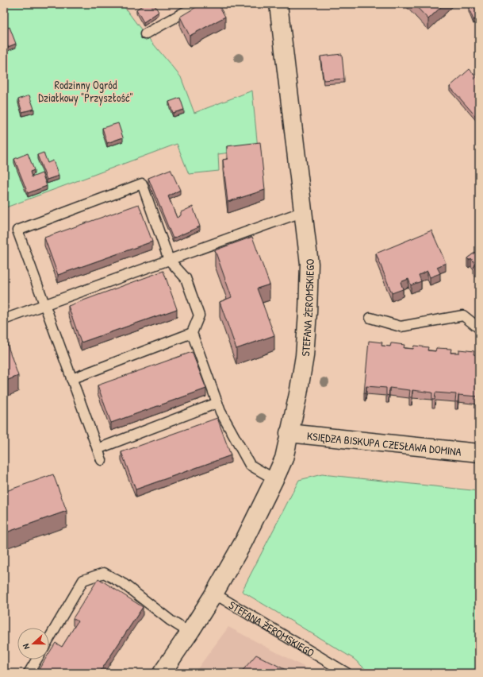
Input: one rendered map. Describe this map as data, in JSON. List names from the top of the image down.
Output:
{
  "streets": {
    "street": ["STEFANA ŻEROMSKIEGO", "KSIĘDZA BISKUPA CZESŁAWA DOMINA"]
  },
  "crossings": [
    ["STEFANA ŻEROMSKIEGO", "KSIĘDZA BISKUPA CZESŁAWA DOMINA"]
  ],
  "parks": ["Rodzinny Ogród Działkowy \"Przyszłość\""],
  "north": "left"
}
